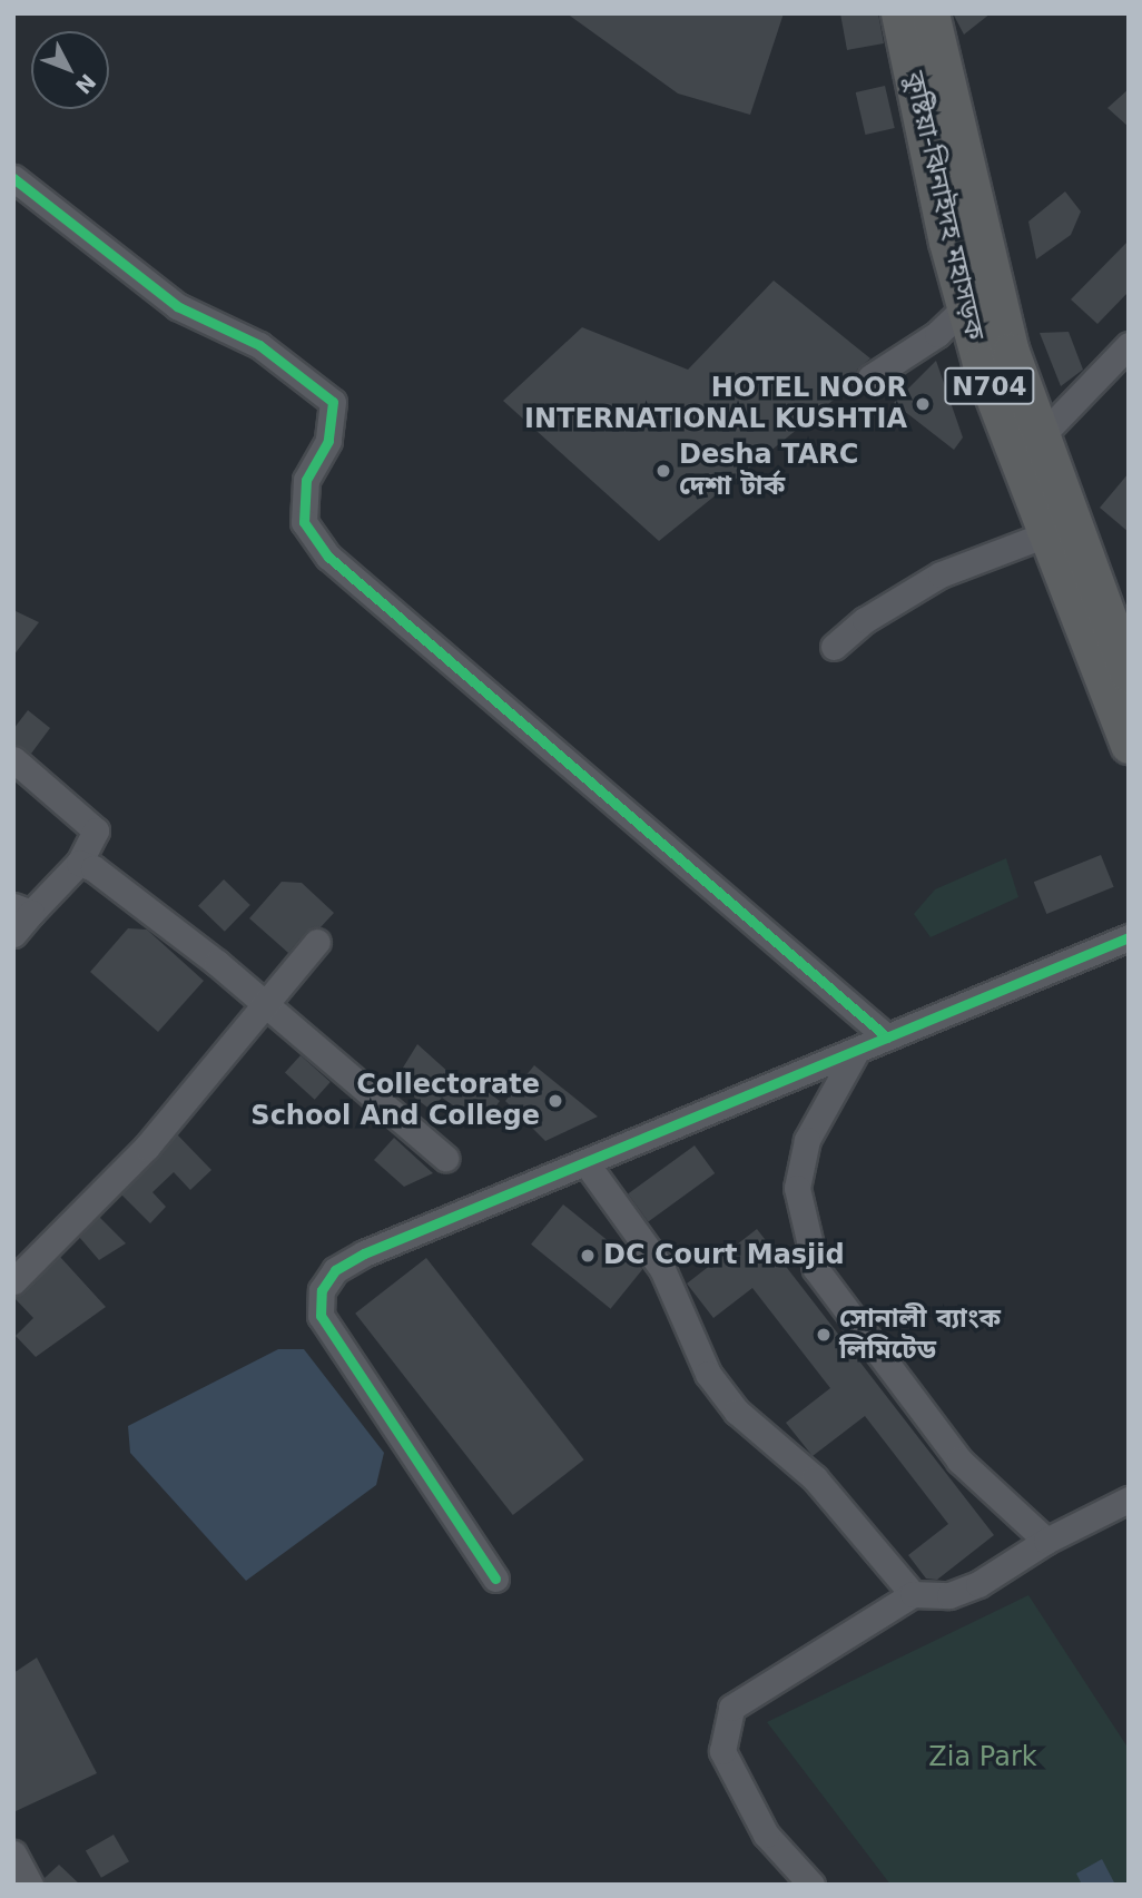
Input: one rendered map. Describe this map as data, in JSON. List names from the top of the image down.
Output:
{
  "streets": {
    "highway": ["কুষ্টিয়া-ঝিনাইদহ মহাসড়ক", "N704"]
  },
  "parks": ["Zia Park"],
  "places": [
    "HOTEL NOOR INTERNATIONAL KUSHTIA",
    "Desha TARC দেশা টার্ক",
    "Collectorate School And College",
    "DC Court Masjid",
    "সোনালী ব্যাংক লিমিটেড"
  ],
  "north": "bottom right"
}
